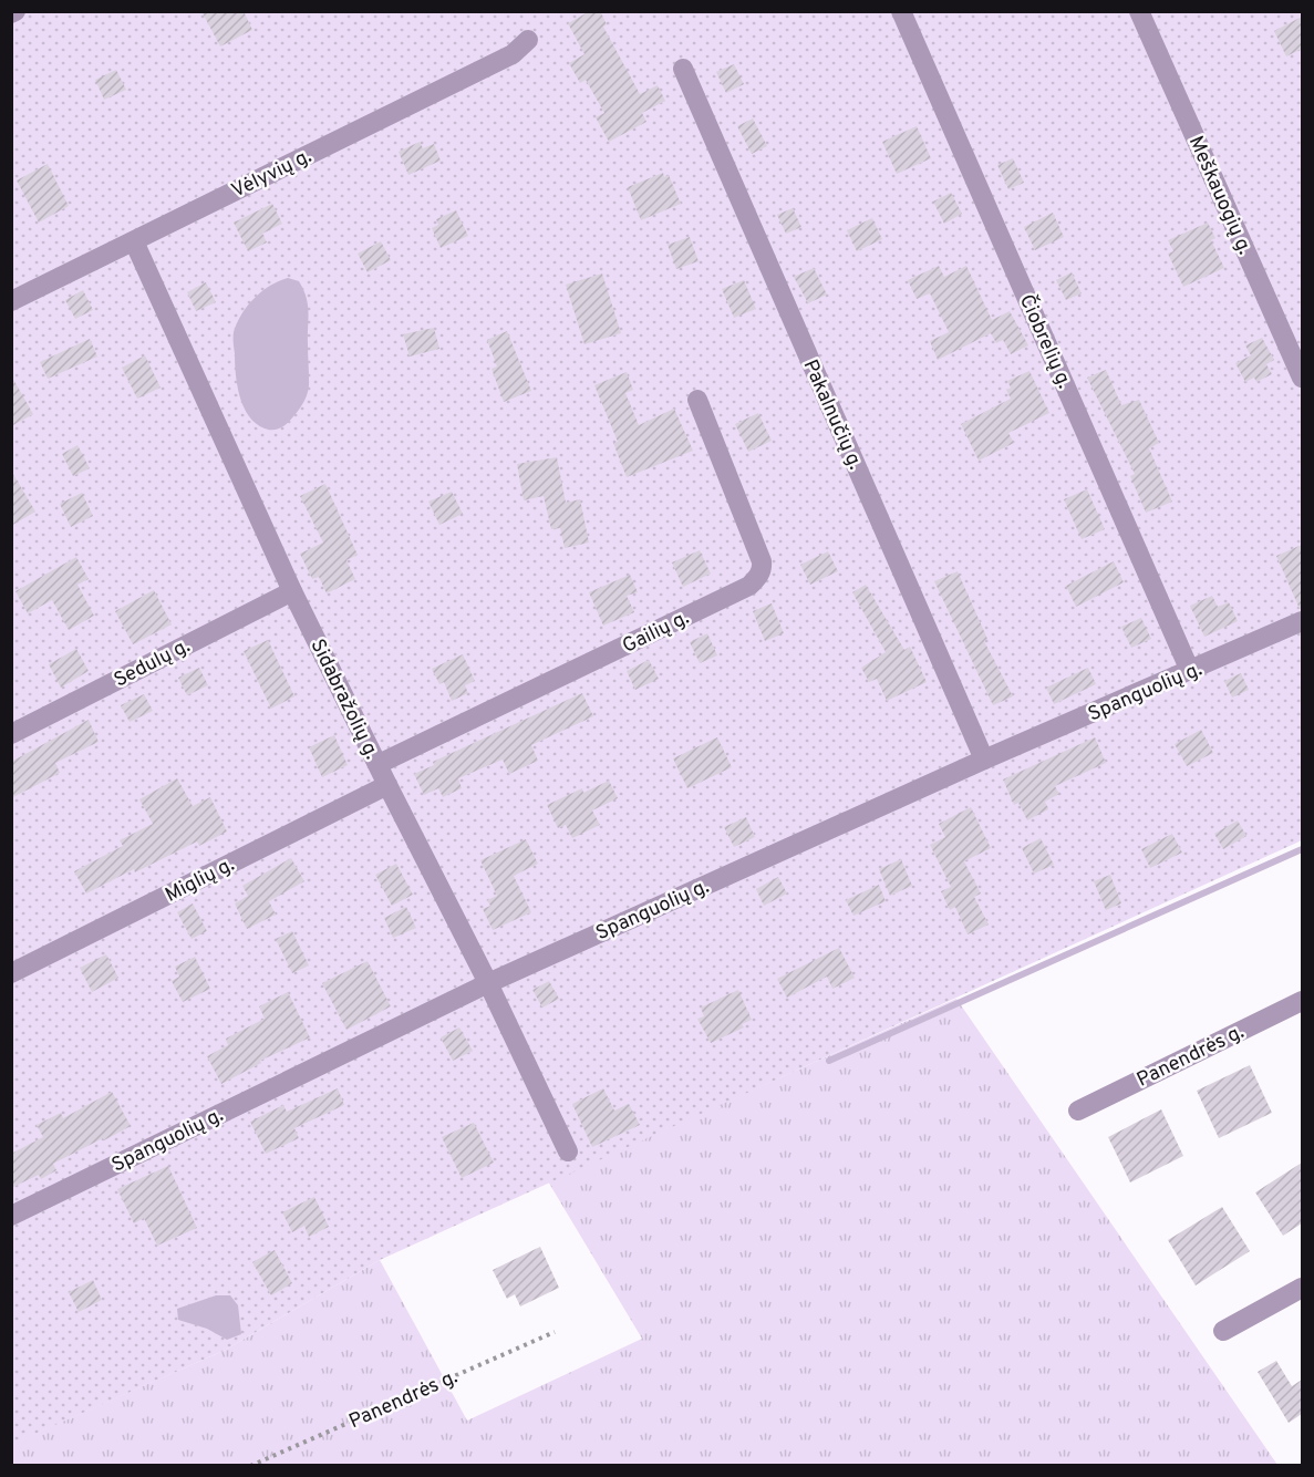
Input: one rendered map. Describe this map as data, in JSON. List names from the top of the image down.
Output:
{
  "streets": {
    "street": [
      "Vėlyvių g.",
      "Meškauogių g.",
      "Čiobrelių g.",
      "Pakalnučių g.",
      "Gailių g.",
      "Sedulų g.",
      "Spanguolių g.",
      "Sidabražolių g.",
      "Miglių g.",
      "Panendrės g."
    ]
  },
  "crossings": [
    ["Vėlyvių g.", "Sidabražolių g."],
    ["Čiobrelių g.", "Spanguolių g."],
    ["Pakalnučių g.", "Spanguolių g."],
    ["Gailių g.", "Sidabražolių g."],
    ["Sedulų g.", "Sidabražolių g."],
    ["Spanguolių g.", "Sidabražolių g."],
    ["Sidabražolių g.", "Miglių g."]
  ]
}
